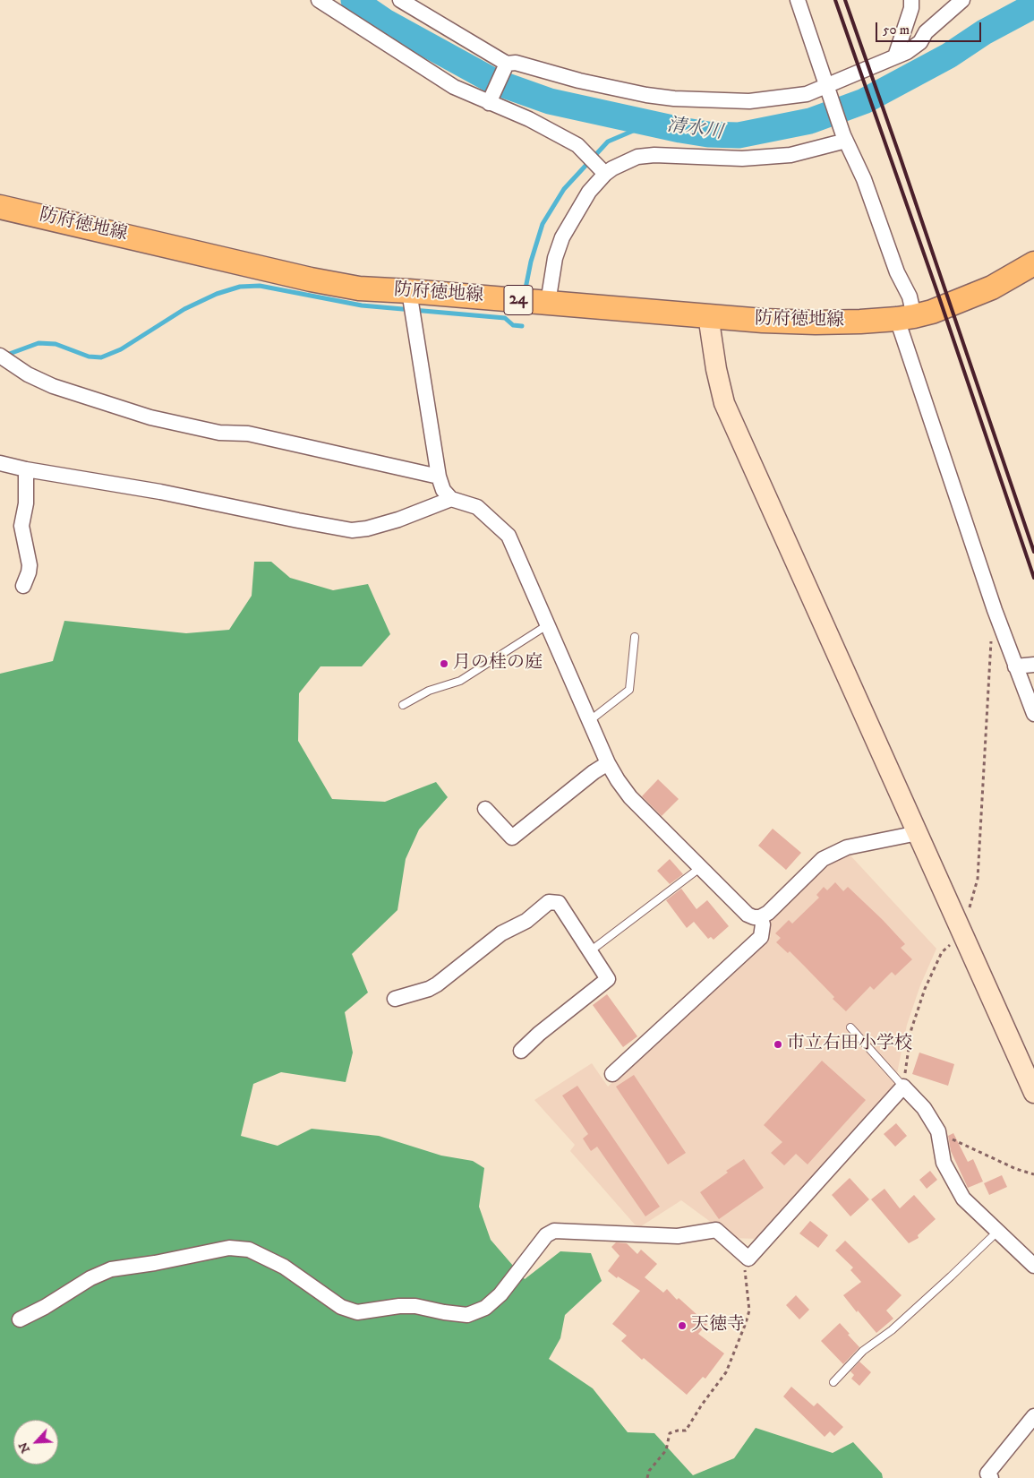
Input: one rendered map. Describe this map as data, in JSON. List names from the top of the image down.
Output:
{
  "streets": {
    "main road": ["防府徳地線", "24"]
  },
  "water": ["清水川"],
  "places": ["月の桂の庭", "市立右田小学校", "天徳寺"],
  "scale_bar": "50 m",
  "north": "bottom left"
}
